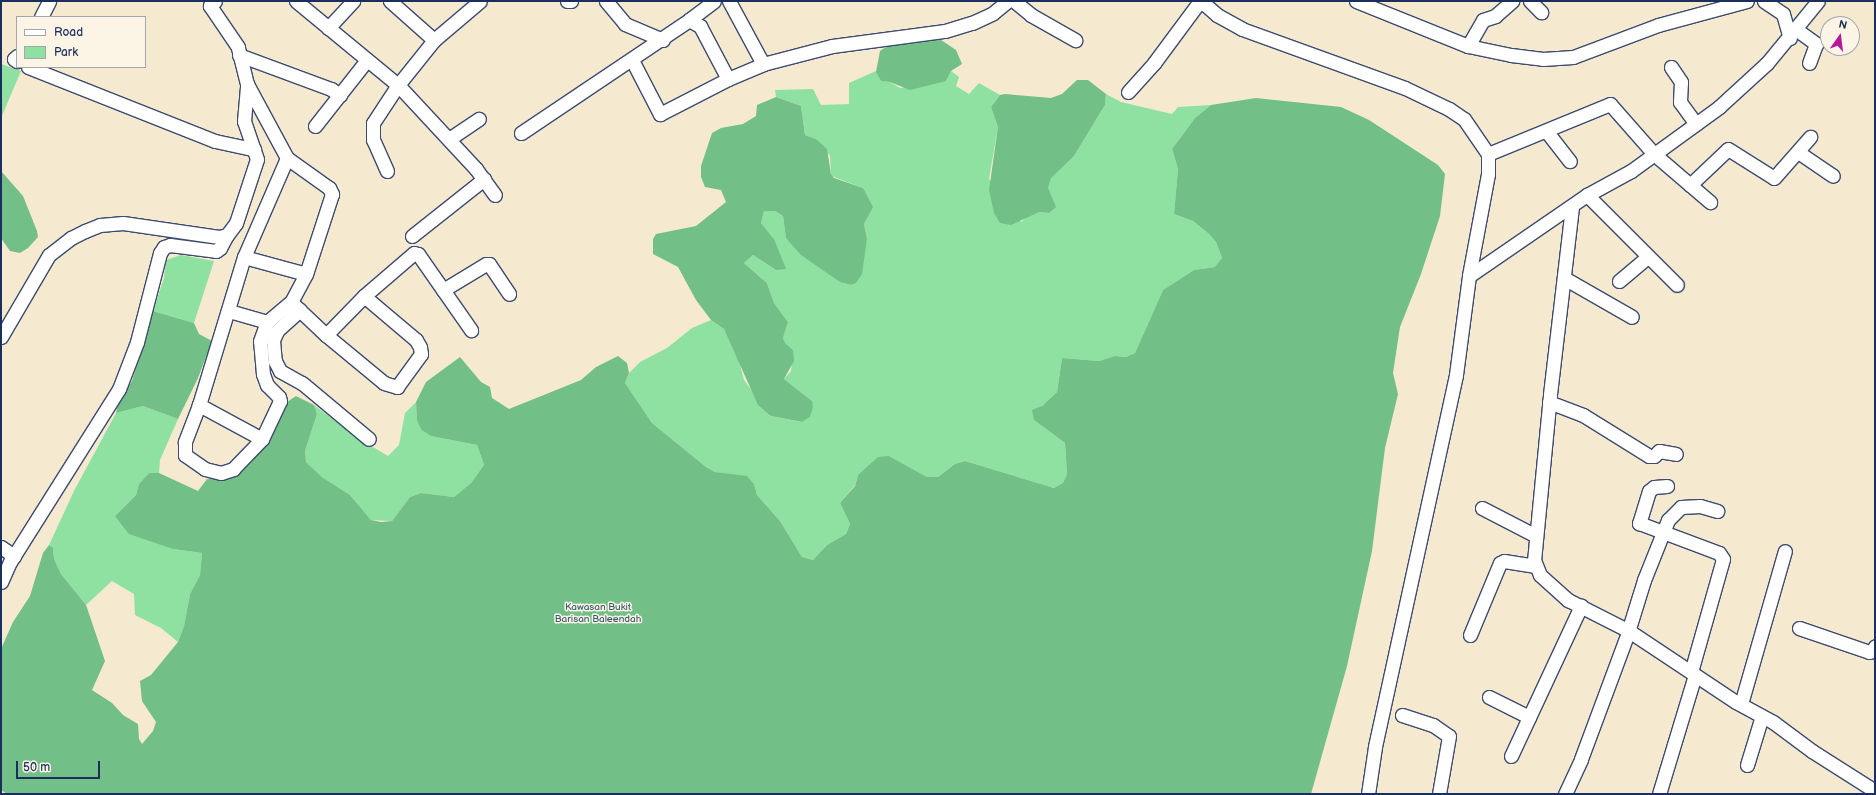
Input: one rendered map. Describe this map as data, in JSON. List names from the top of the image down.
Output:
{
  "parks": ["Kawasan Bukit Barisan Baleendah"],
  "legend": ["Road", "Park"],
  "scale_bar": "50 m",
  "north": "top"
}
